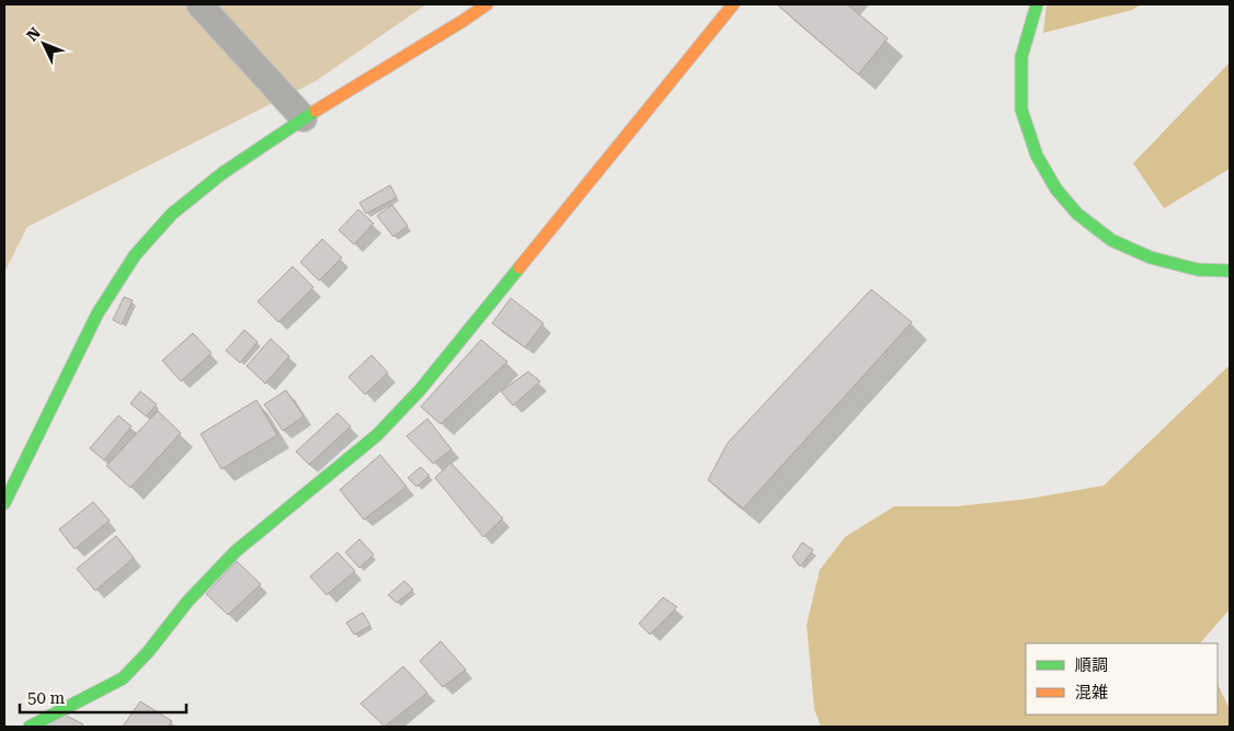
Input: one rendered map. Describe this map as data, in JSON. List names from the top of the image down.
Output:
{
  "legend": ["順調", "混雑"],
  "scale_bar": "50 m",
  "north": "top left"
}
